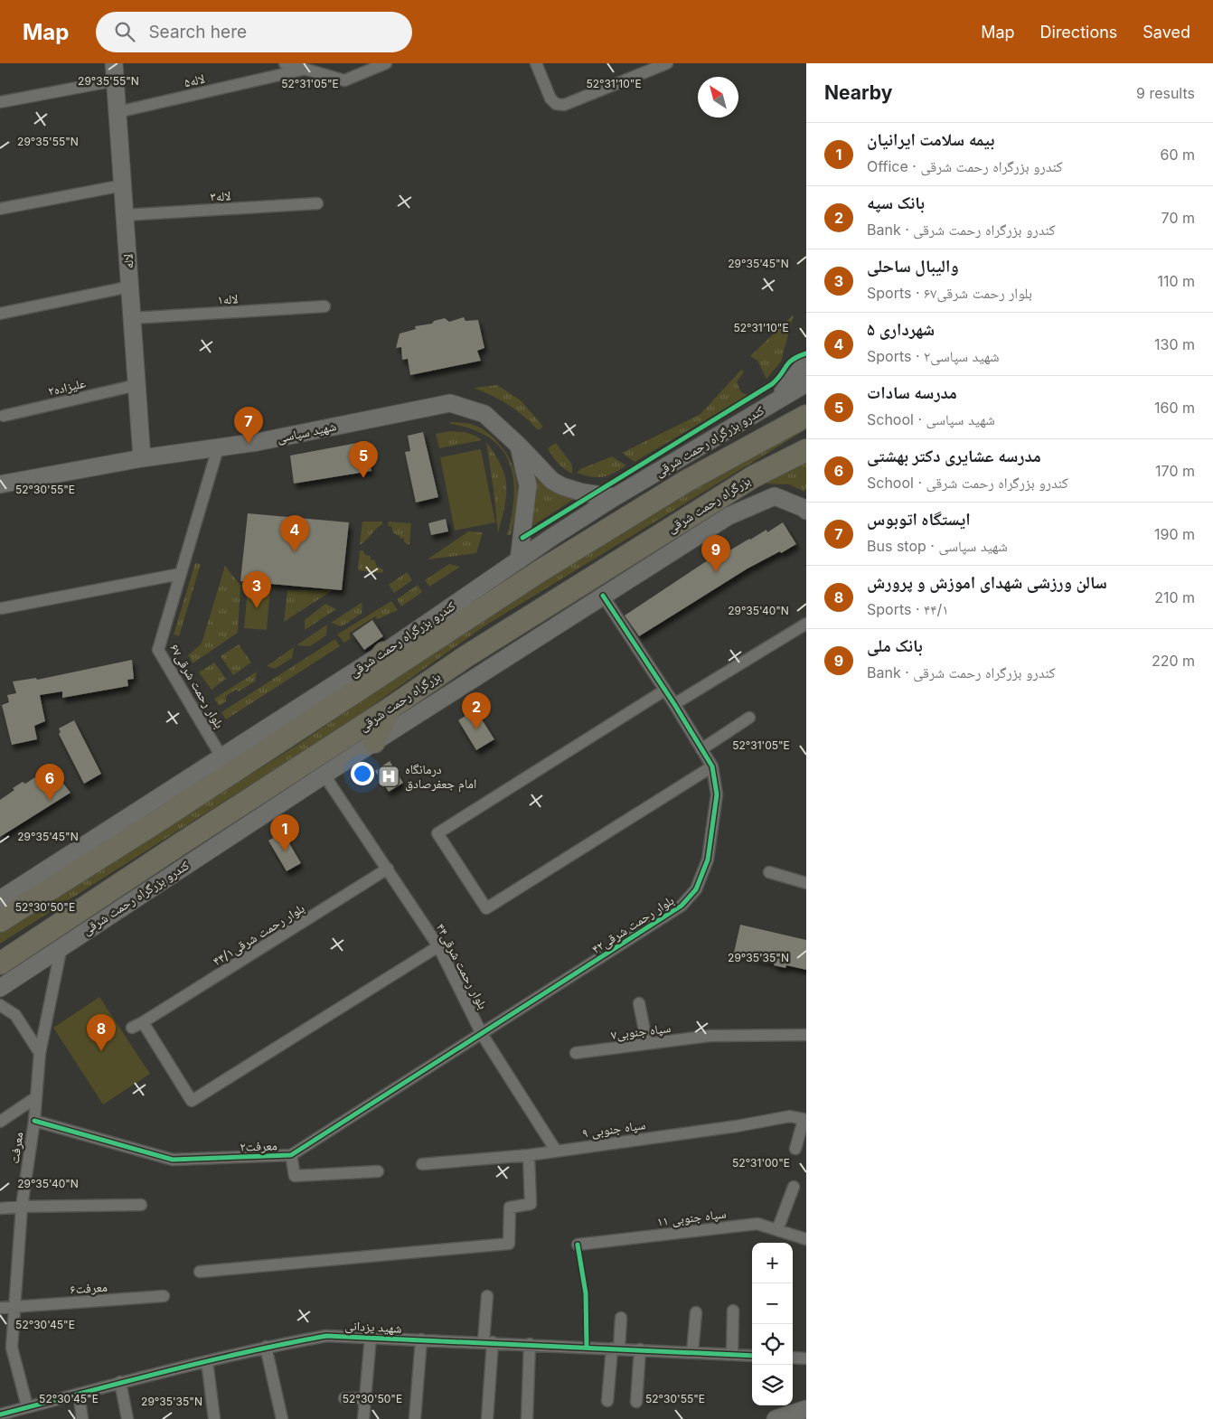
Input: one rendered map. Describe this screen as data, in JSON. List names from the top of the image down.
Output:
{
  "streets": {
    "highway": ["بزرگراه رحمت شرقی"],
    "main road": ["لاله", "شهید سپاسی", "کندرو بزرگراه رحمت شرقی"],
    "street": [
      "لاله۵",
      "۳لاله",
      "۱لاله",
      "علیزاده۲",
      "بلوار رحمت شرقی۶۷",
      "بلوار رحمت شرقی۴۲",
      "بلوار رحمت شرقی۴۴/۱",
      "۴۴بلوار رحمت شرقی",
      "سپاه جنوبی۷",
      "۹ سپاه جنوبی",
      "معرفت۲",
      "معرفت",
      "۱۱ سپاه جنوبی",
      "معرفت۶",
      "شهید یزدانی"
    ]
  },
  "crossings": [
    ["لاله۵", "لاله"],
    ["۳لاله", "لاله"],
    ["لاله", "۱لاله"],
    ["لاله", "علیزاده۲"],
    ["لاله", "شهید سپاسی"],
    ["شهید سپاسی", "کندرو بزرگراه رحمت شرقی"],
    ["شهید سپاسی", "بلوار رحمت شرقی۶۷"],
    ["کندرو بزرگراه رحمت شرقی", "بلوار رحمت شرقی۶۷"],
    ["کندرو بزرگراه رحمت شرقی", "بلوار رحمت شرقی۴۲"],
    ["کندرو بزرگراه رحمت شرقی", "۴۴بلوار رحمت شرقی"],
    ["کندرو بزرگراه رحمت شرقی", "معرفت"],
    ["بلوار رحمت شرقی۴۲", "۴۴بلوار رحمت شرقی"],
    ["بلوار رحمت شرقی۴۲", "معرفت۲"],
    ["بلوار رحمت شرقی۴۴/۱", "۴۴بلوار رحمت شرقی"],
    ["۴۴بلوار رحمت شرقی", "۹ سپاه جنوبی"],
    ["۴۴بلوار رحمت شرقی", "معرفت۲"],
    ["معرفت۲", "معرفت"],
    ["معرفت", "معرفت۶"],
    ["معرفت", "شهید یزدانی"]
  ],
  "places": {
    "hospital": ["درمانگاه امام جعفرصادق"]
  },
  "north": "top left",
  "page": {
    "header": "Map",
    "search": "Search here",
    "nav": ["Map", "Directions", "Saved"],
    "heading": ["Nearby", "9 results"],
    "list": [
      {
        "mark": "1",
        "name": "بیمه سلامت ایرانیان",
        "note": "Office · کندرو بزرگراه رحمت شرقی",
        "value": "60 m"
      },
      {
        "mark": "2",
        "name": "بانک سپه",
        "note": "Bank · کندرو بزرگراه رحمت شرقی",
        "value": "70 m"
      },
      {
        "mark": "3",
        "name": "والیبال ساحلی",
        "note": "Sports · بلوار رحمت شرقی۶۷",
        "value": "110 m"
      },
      {
        "mark": "4",
        "name": "شهرداری ۵",
        "note": "Sports · شهید سپاسی۲",
        "value": "130 m"
      },
      {
        "mark": "5",
        "name": "مدرسه سادات",
        "note": "School · شهید سپاسی",
        "value": "160 m"
      },
      {
        "mark": "6",
        "name": "مدرسه عشایری دکتر بهشتی",
        "note": "School · کندرو بزرگراه رحمت شرقی",
        "value": "170 m"
      },
      {
        "mark": "7",
        "name": "ایستگاه اتوبوس",
        "note": "Bus stop · شهید سپاسی",
        "value": "190 m"
      },
      {
        "mark": "8",
        "name": "سالن ورزشی شهدای اموزش و پرورش",
        "note": "Sports · ۴۴/۱",
        "value": "210 m"
      },
      {
        "mark": "9",
        "name": "بانک ملی",
        "note": "Bank · کندرو بزرگراه رحمت شرقی",
        "value": "220 m"
      }
    ],
    "pins": [
      "7",
      "5",
      "4",
      "9",
      "3",
      "2",
      "6",
      "1",
      "8"
    ],
    "map_buttons": ["+", "−"]
  },
  "coordinates": [
    "29°35'55\"N",
    "52°31'05\"E",
    "52°31'10\"E",
    "29°35'45\"N",
    "52°30'55\"E",
    "29°35'40\"N",
    "52°30'50\"E",
    "29°35'35\"N",
    "52°31'00\"E",
    "52°30'45\"E"
  ]
}
